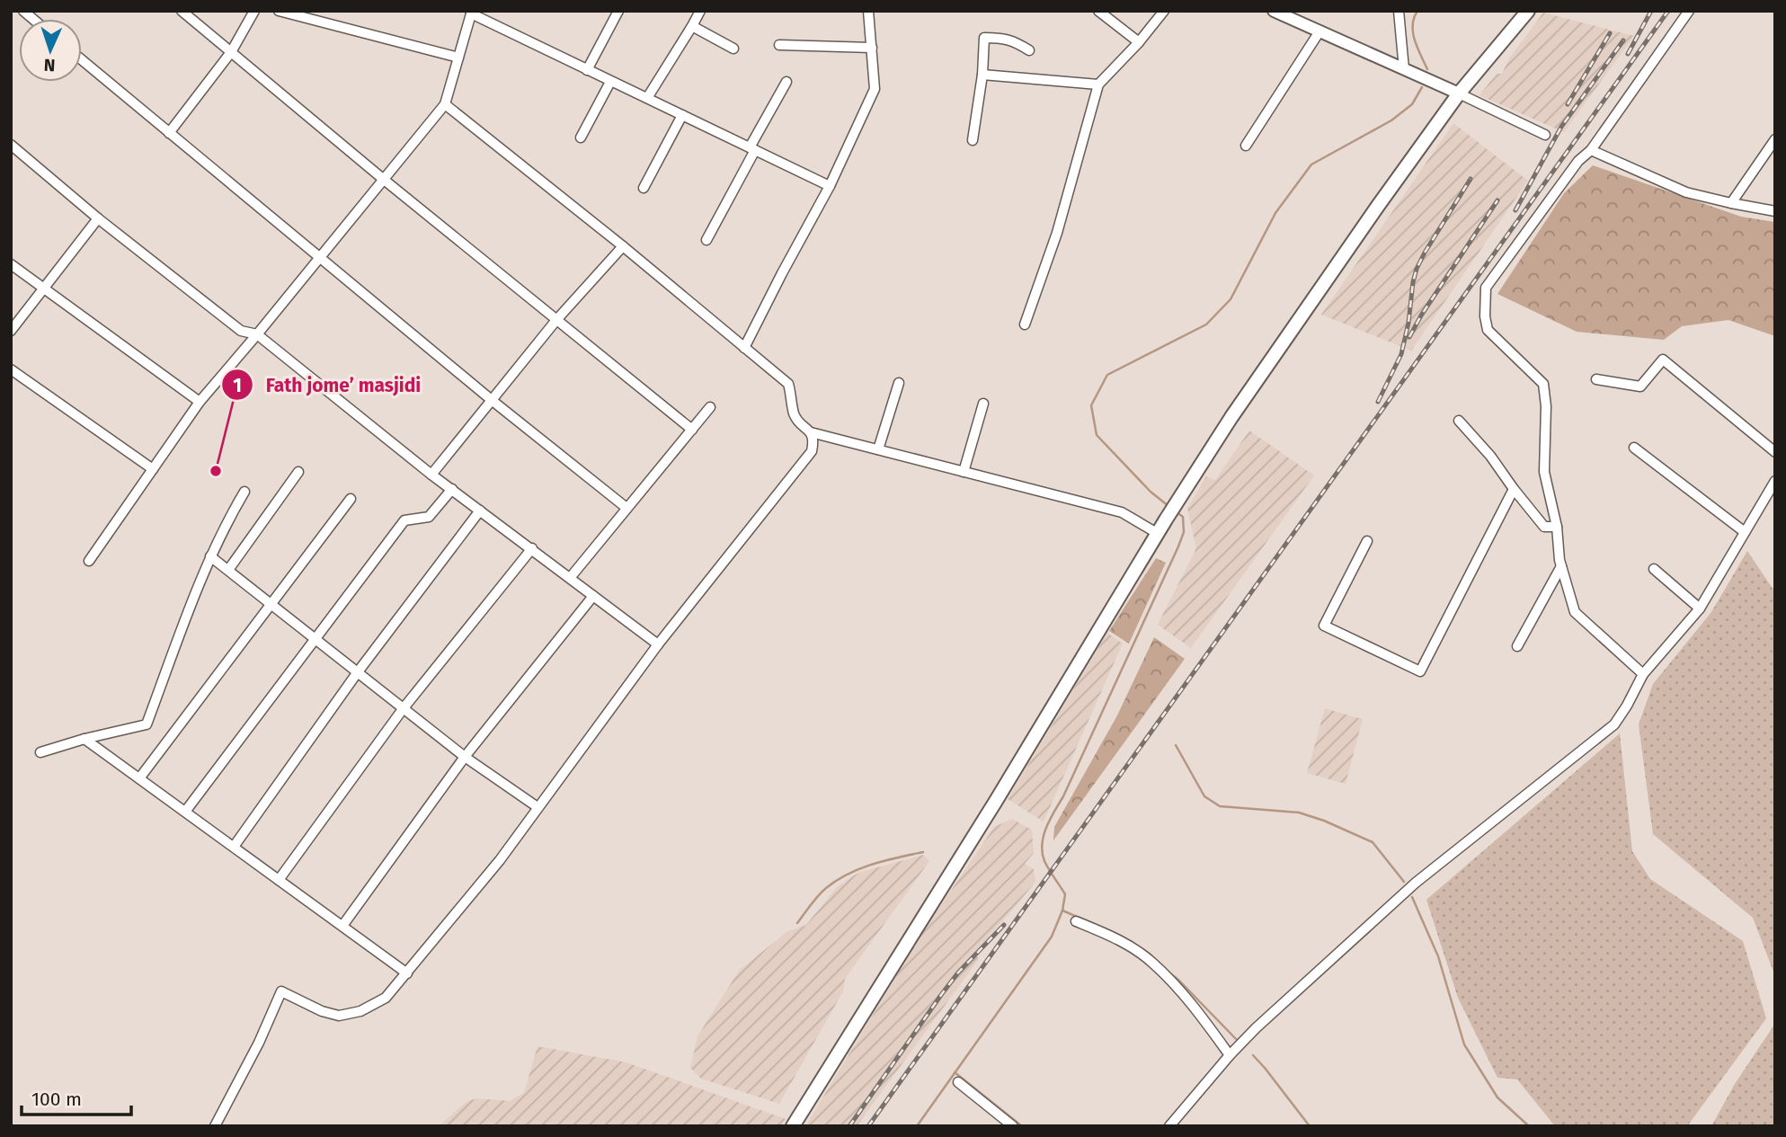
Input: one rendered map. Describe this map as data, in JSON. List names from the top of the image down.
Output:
{
  "places": ["Fath jome’ masjidi"],
  "scale_bar": "100 m",
  "north": "bottom"
}
